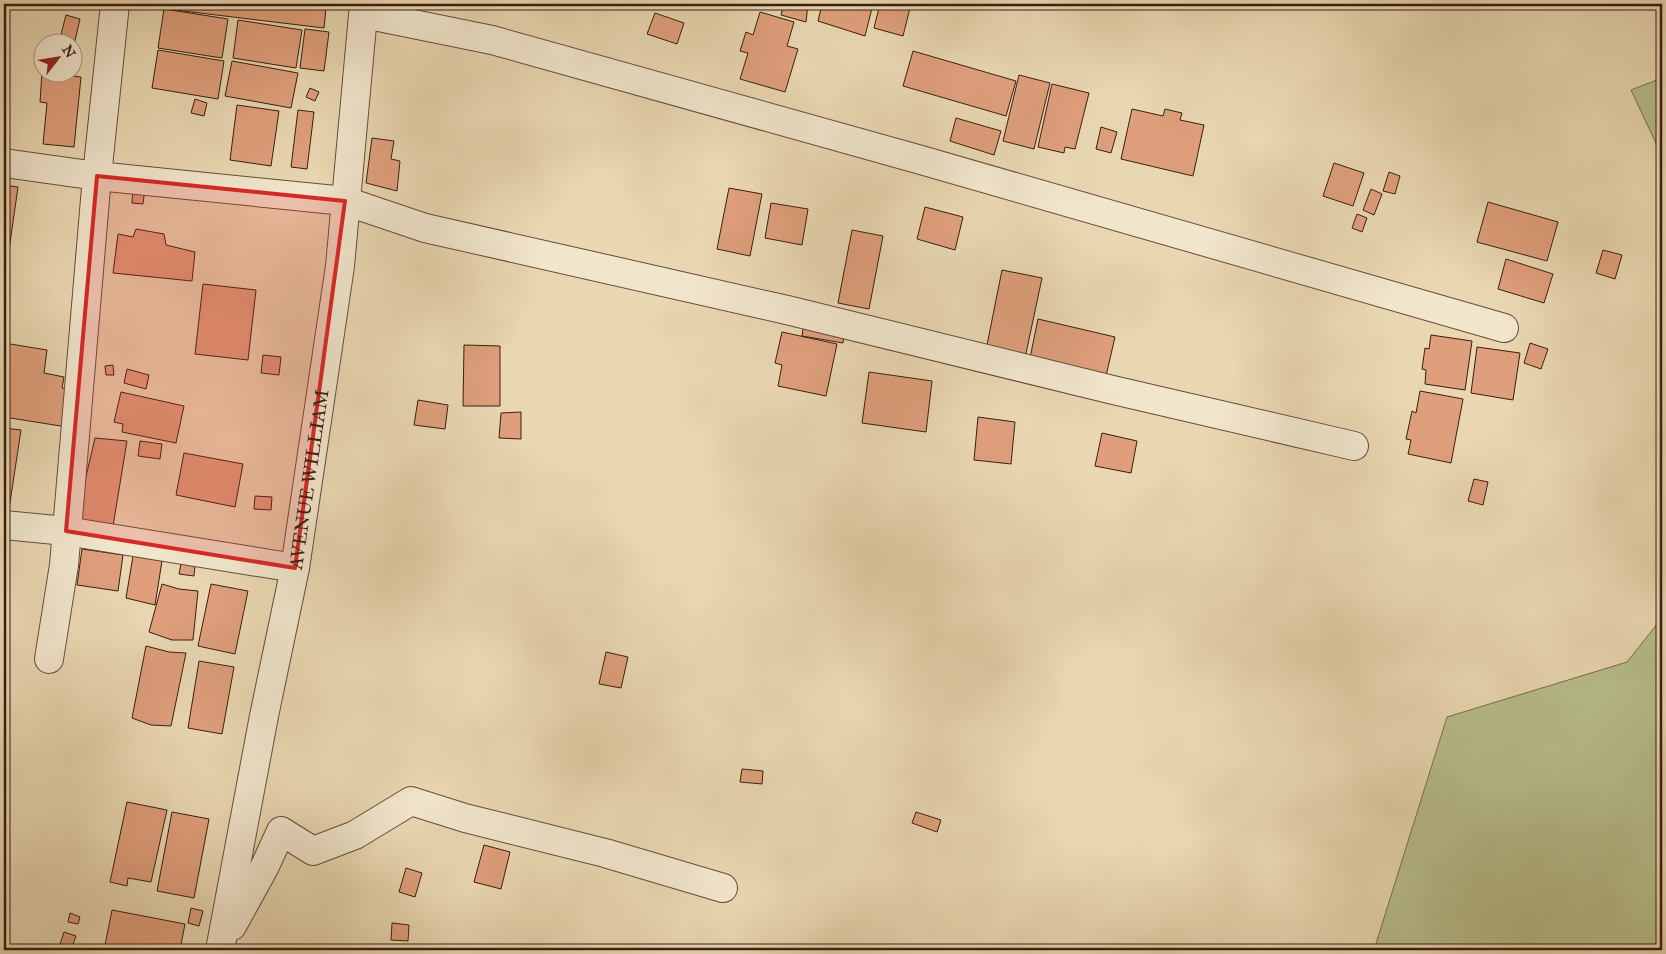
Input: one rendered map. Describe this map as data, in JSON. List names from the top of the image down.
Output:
{
  "streets": {
    "street": ["AVENUE WILLIAM"]
  },
  "north": "top right"
}
